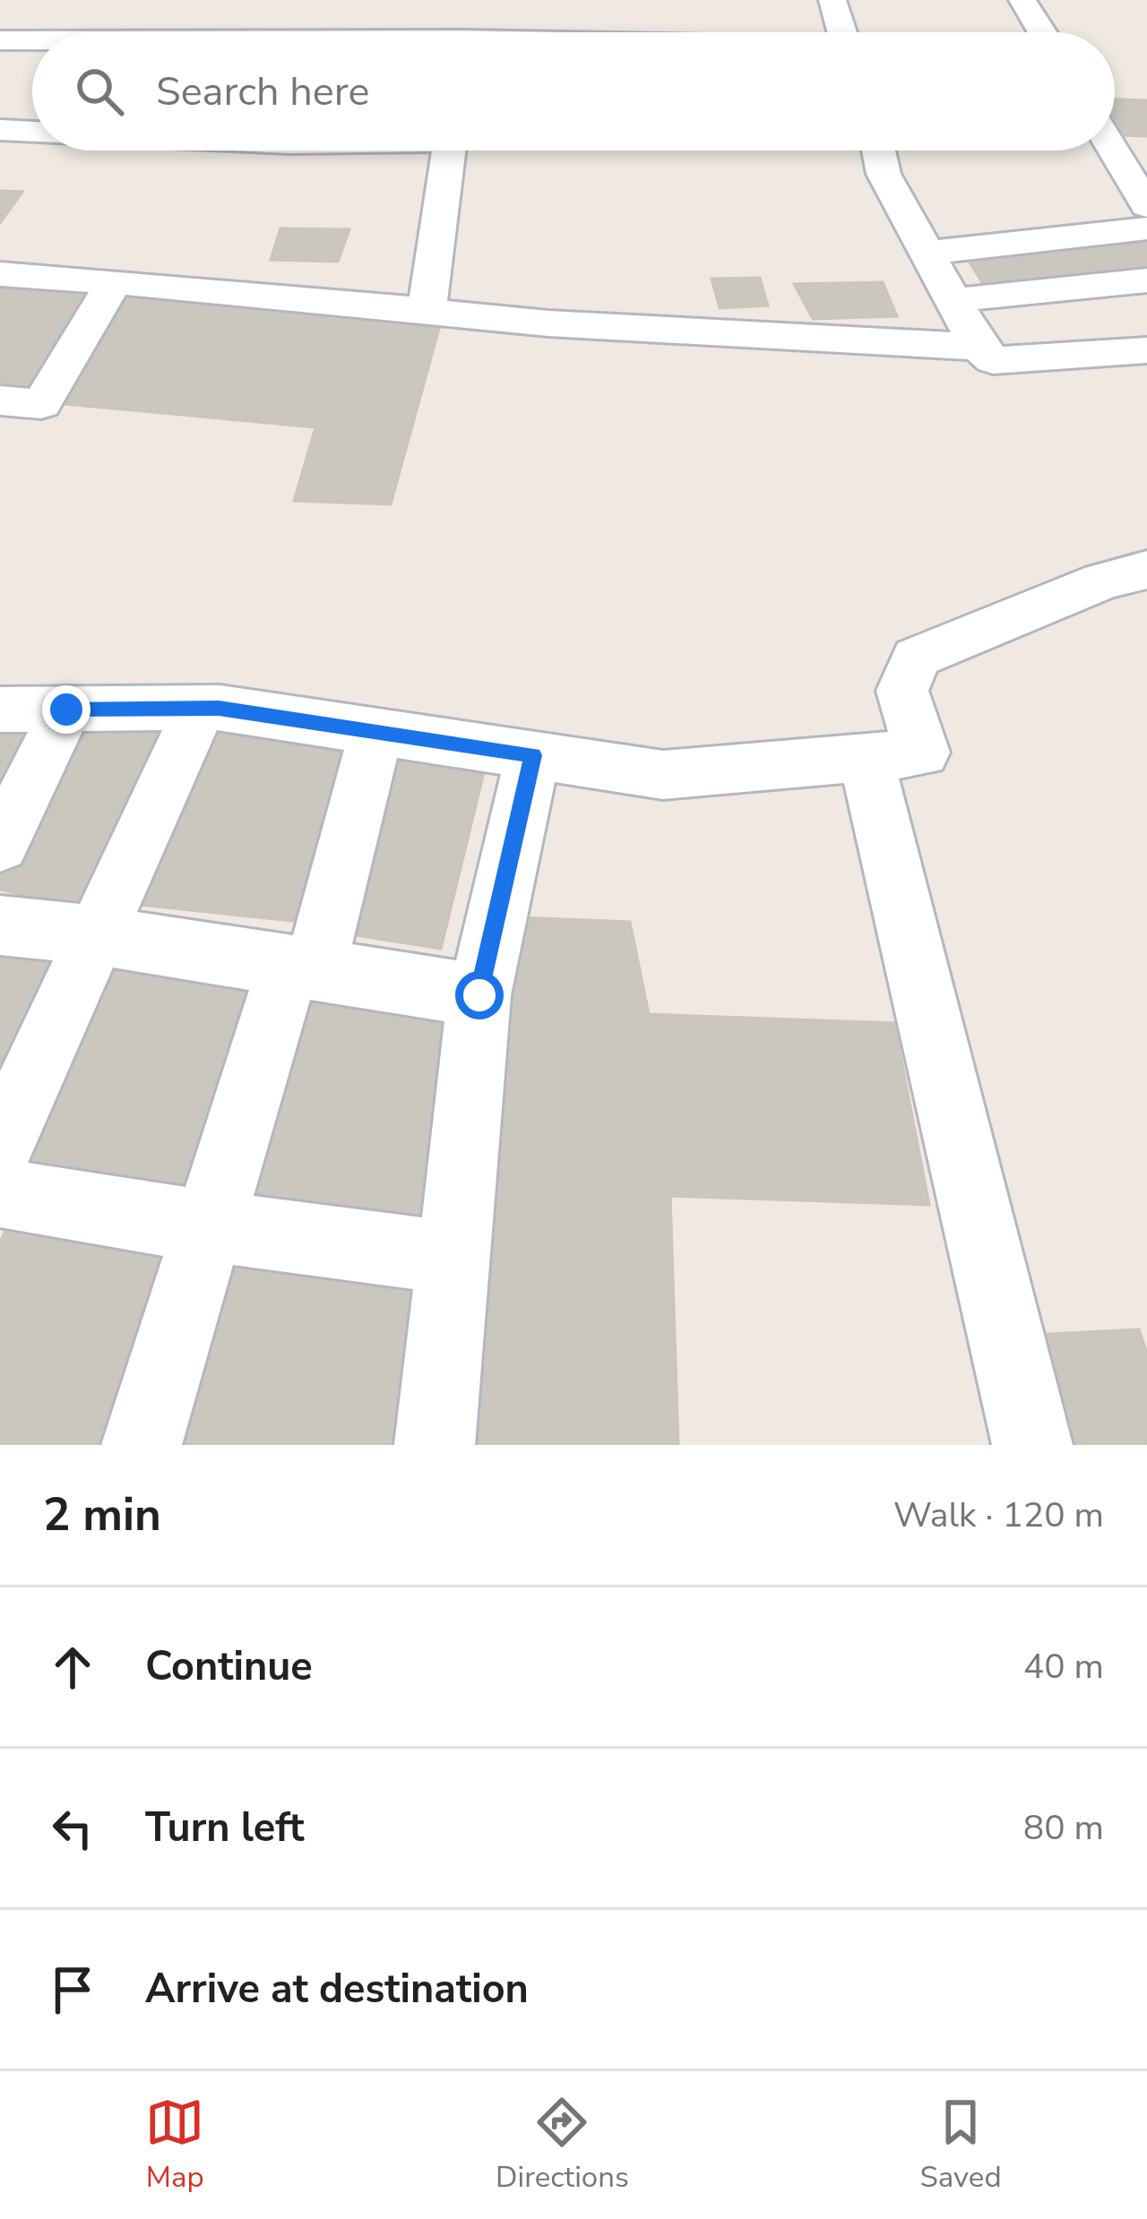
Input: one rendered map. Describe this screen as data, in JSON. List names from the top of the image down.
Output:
{
  "page": {
    "search": "Search here",
    "heading": ["2 min", "Walk · 120 m"],
    "list": [
      ["Continue", "40 m"],
      ["Turn left", "80 m"],
      "Arrive at destination"
    ],
    "nav": ["Map", "Directions", "Saved"]
  }
}
